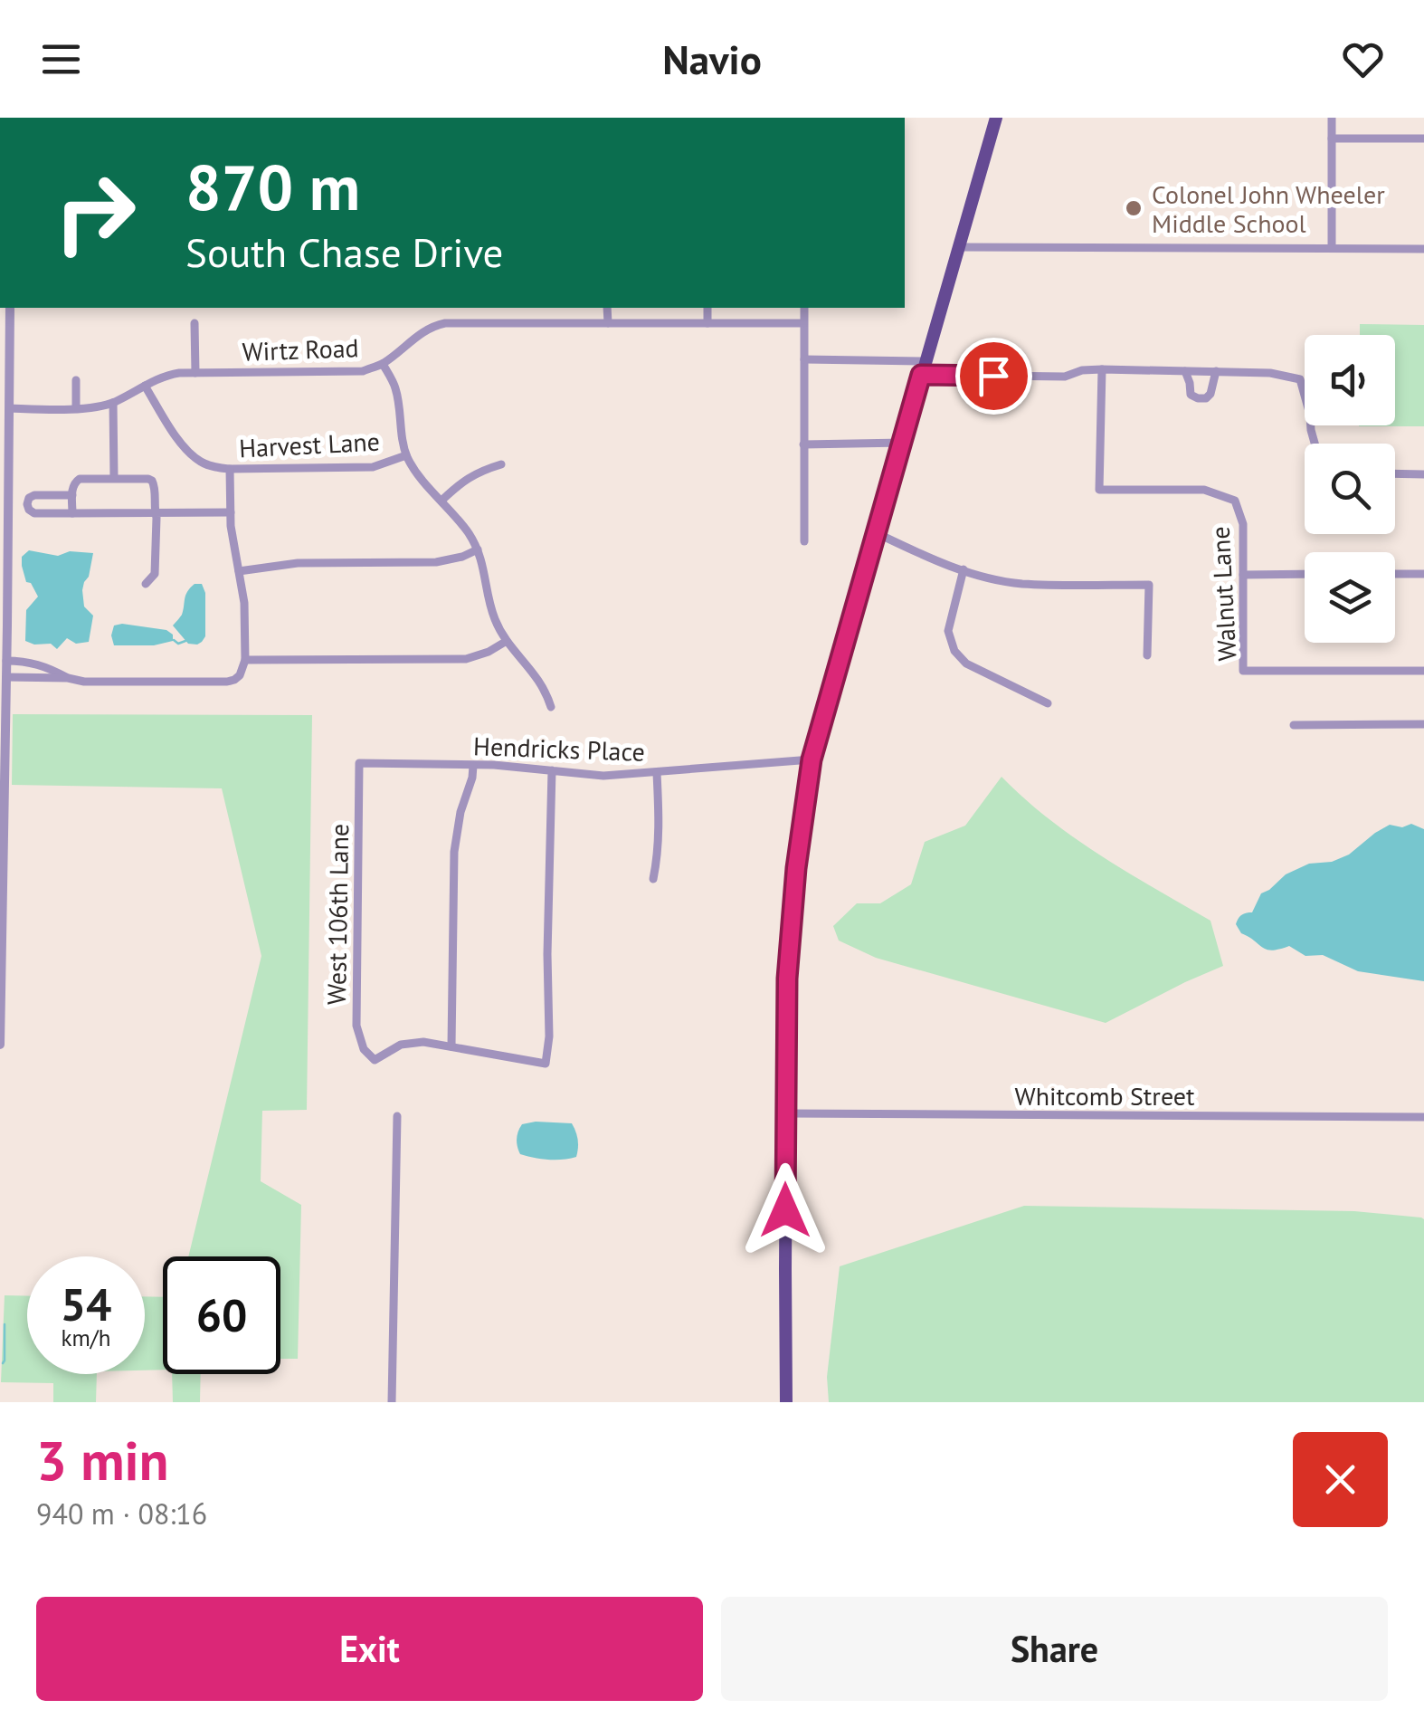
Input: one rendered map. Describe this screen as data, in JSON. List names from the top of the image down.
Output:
{
  "streets": {
    "street": [
      "Wirtz Road",
      "Harvest Lane",
      "Walnut Lane",
      "Hendricks Place",
      "West 106th Lane",
      "Whitcomb Street"
    ]
  },
  "crossings": [
    ["Wirtz Road", "Harvest Lane"],
    ["Hendricks Place", "West 106th Lane"]
  ],
  "places": ["Colonel John Wheeler Middle School"],
  "page": {
    "header": "Navio",
    "turn": ["870 m", "South Chase Drive"],
    "speed": "54 km/h",
    "limit": "60",
    "heading": ["3 min", "940 m · 08:16"],
    "buttons": ["Exit", "Share"]
  }
}
